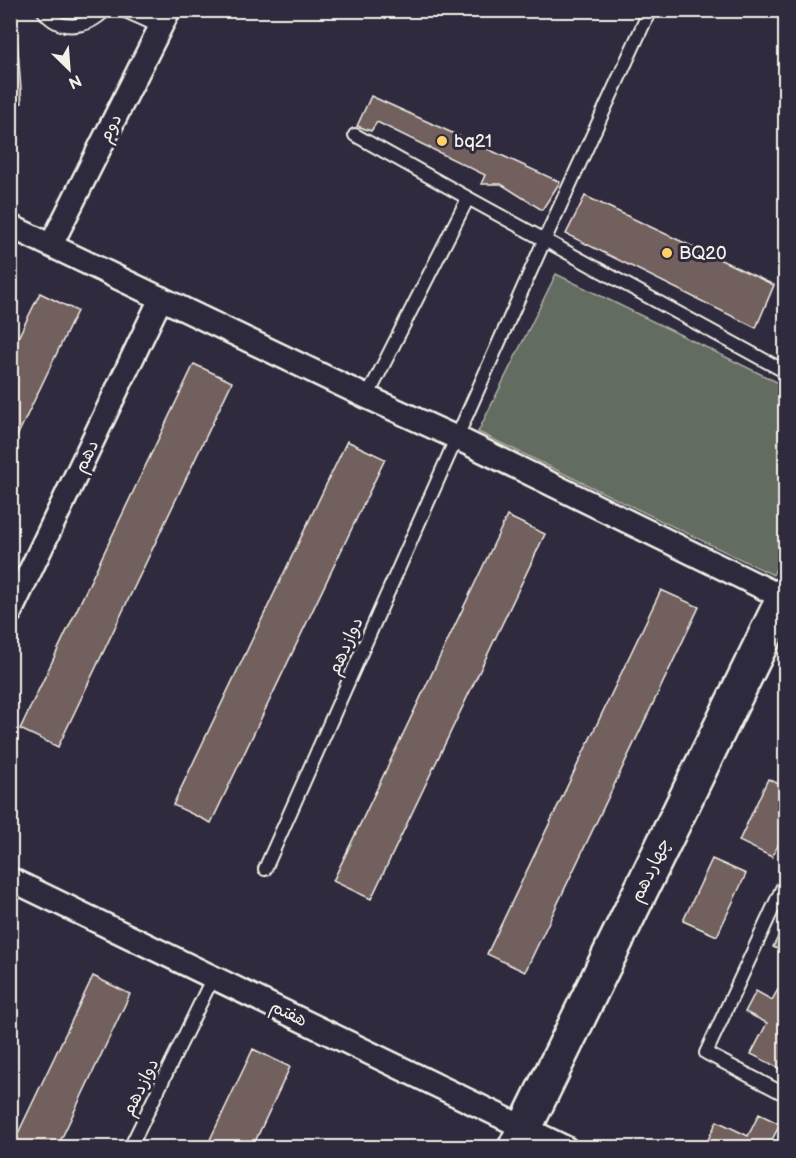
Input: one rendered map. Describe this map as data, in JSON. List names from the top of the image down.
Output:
{
  "streets": {
    "main road": ["چهاردهم"],
    "street": ["دوم", "دهم", "هفتم"],
    "lane": ["دوازدهم"]
  },
  "crossings": [
    ["دوازدهم", "هفتم"],
    ["چهاردهم", "هفتم"]
  ],
  "places": ["bq21", "BQ20"],
  "north": "bottom right"
}
